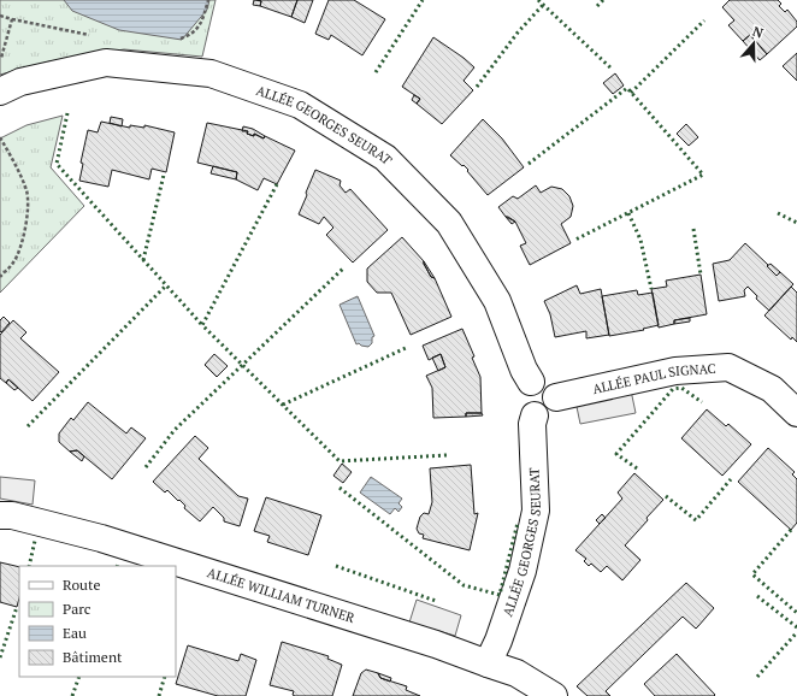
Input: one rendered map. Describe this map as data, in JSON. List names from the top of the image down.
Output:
{
  "streets": {
    "street": ["ALLÉE GEORGES SEURAT", "ALLÉE PAUL SIGNAC", "ALLÉE WILLIAM TURNER"]
  },
  "crossings": [
    ["ALLÉE GEORGES SEURAT", "ALLÉE PAUL SIGNAC"],
    ["ALLÉE GEORGES SEURAT", "ALLÉE WILLIAM TURNER"]
  ],
  "legend": [
    "Route",
    "Parc",
    "Eau",
    "Bâtiment"
  ],
  "north": "top"
}
